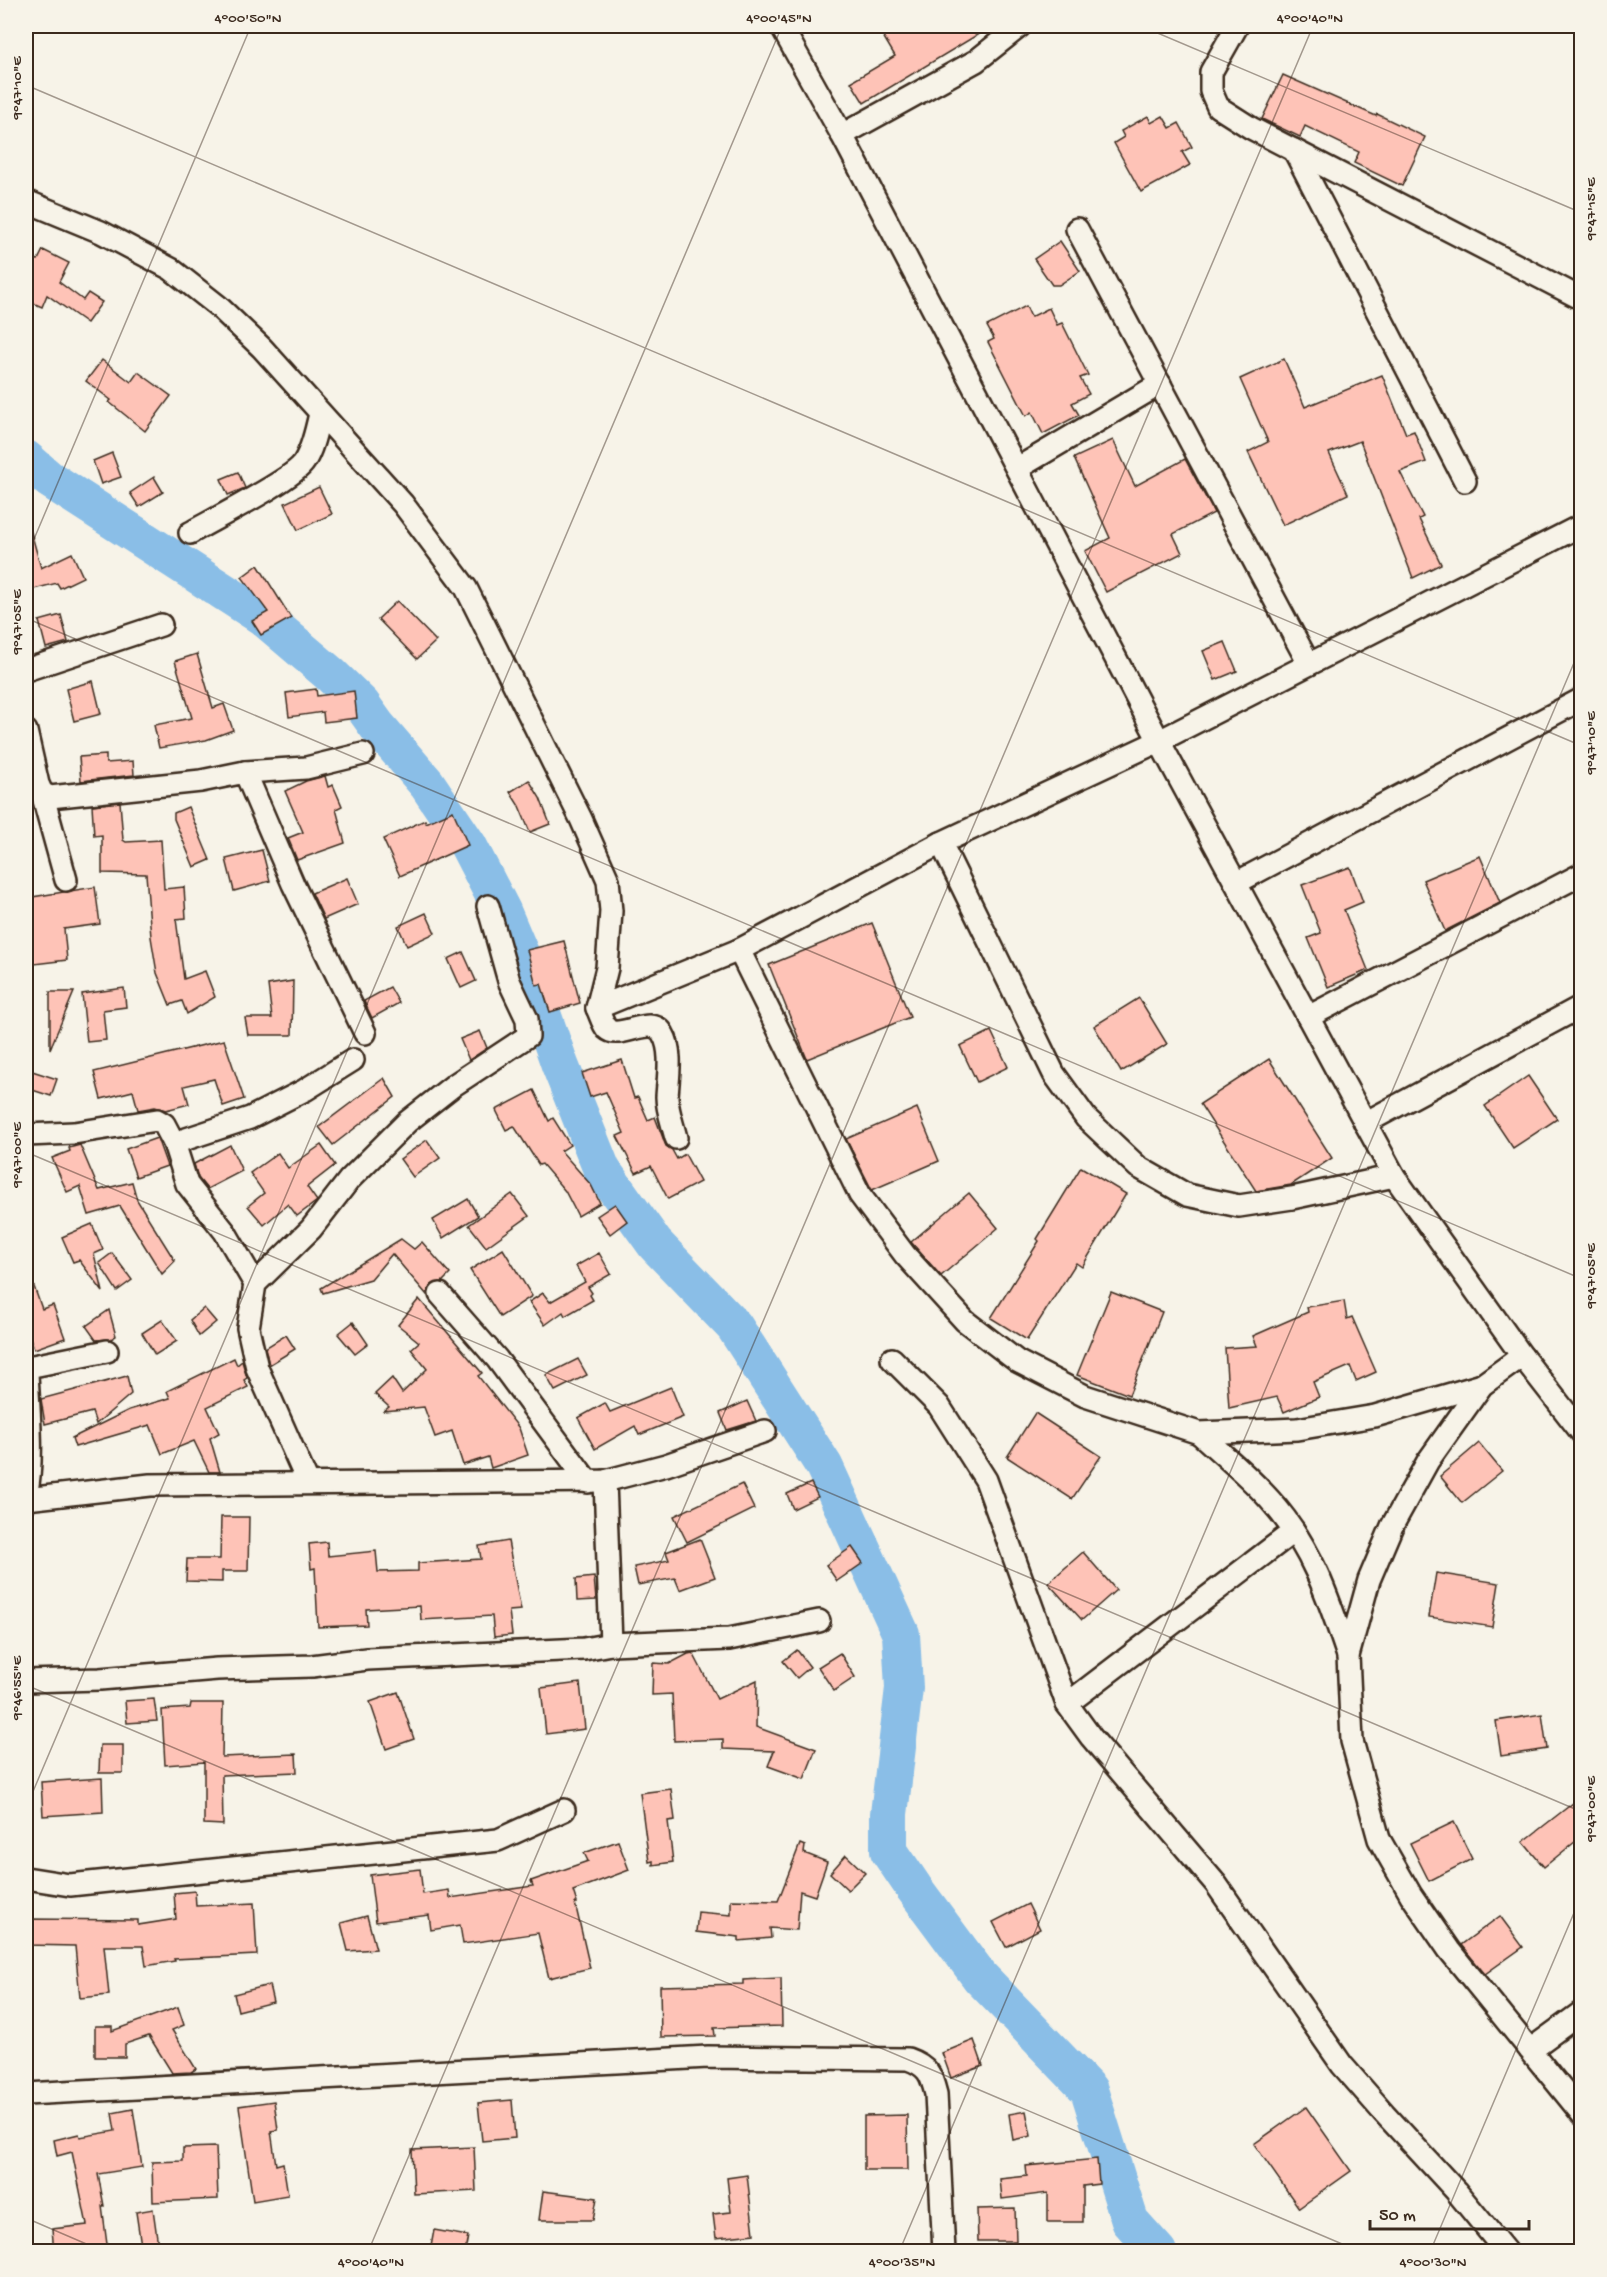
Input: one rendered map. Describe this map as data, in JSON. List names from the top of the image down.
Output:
{
  "scale_bar": "50 m",
  "coordinates": [
    "4°00'50\"N",
    "4°00'45\"N",
    "4°00'40\"N",
    "9°47'10\"E",
    "9°47'15\"E",
    "9°47'05\"E",
    "9°47'00\"E",
    "9°46'55\"E",
    "4°00'35\"N",
    "4°00'30\"N"
  ]
}
